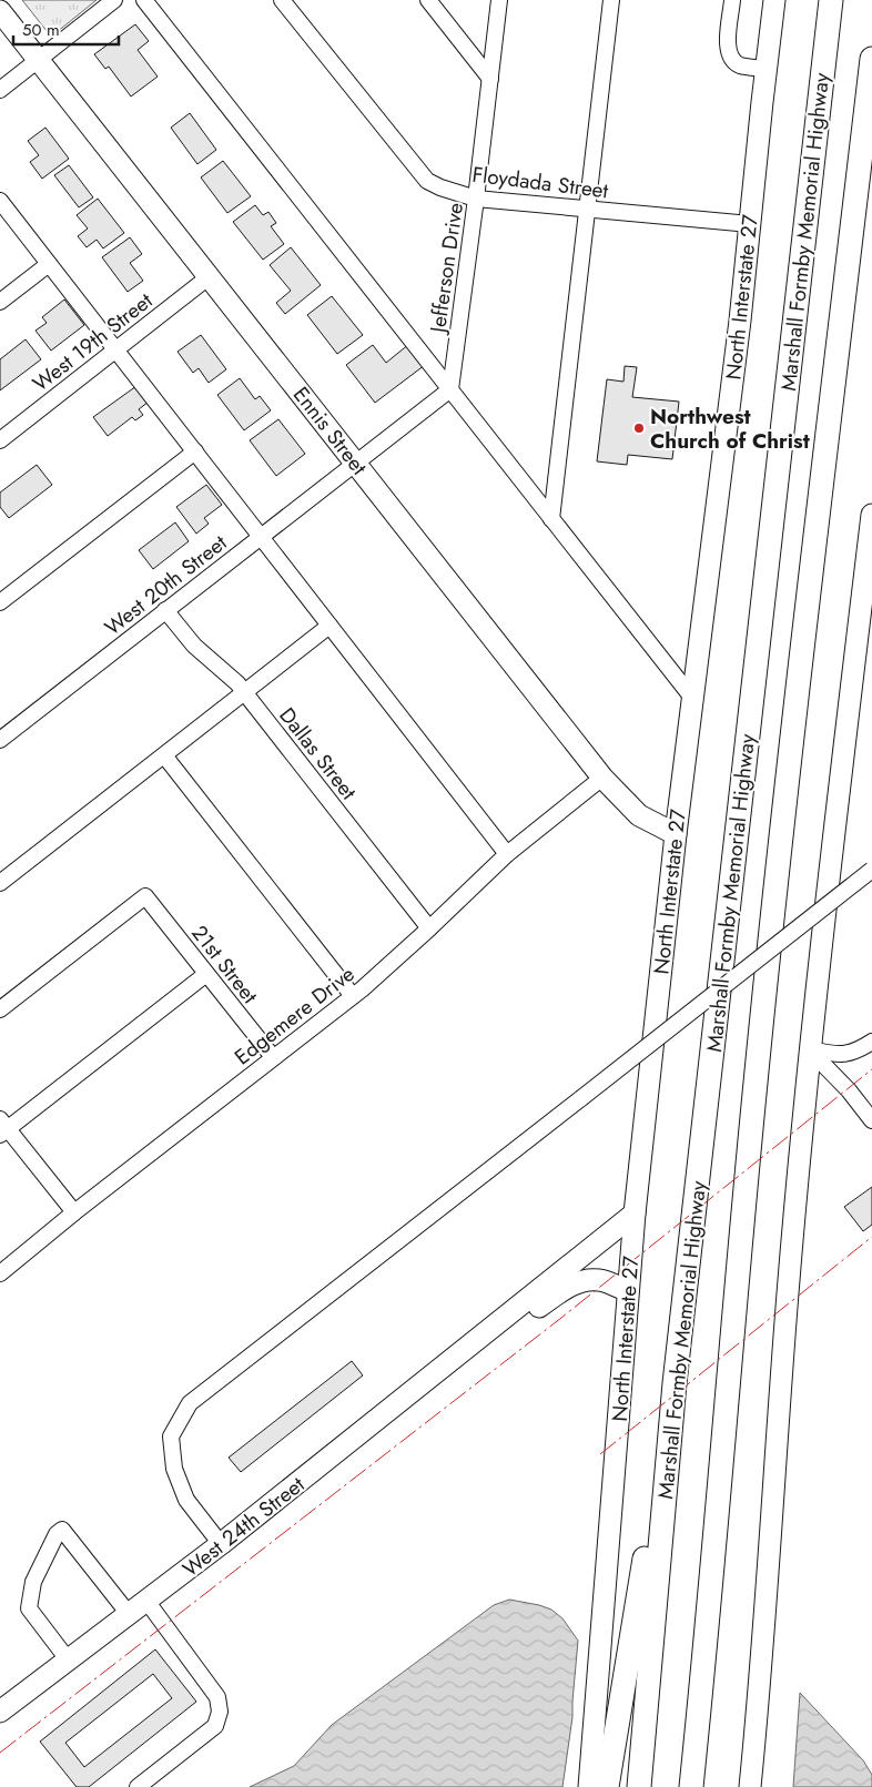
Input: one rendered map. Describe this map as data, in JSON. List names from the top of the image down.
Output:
{
  "streets": {
    "highway": ["Marshall Formby Memorial Highway"],
    "main road": ["North Interstate 27", "Ennis Street", "West 24th Street"],
    "street": [
      "Floydada Street",
      "Jefferson Drive",
      "West 19th Street",
      "West 20th Street",
      "Dallas Street",
      "21st Street",
      "Edgemere Drive"
    ]
  },
  "crossings": [
    ["Floydada Street", "Jefferson Drive"],
    ["Floydada Street", "North Interstate 27"],
    ["North Interstate 27", "Ennis Street"],
    ["North Interstate 27", "West 24th Street"],
    ["West 19th Street", "Ennis Street"],
    ["Ennis Street", "West 20th Street"],
    ["Ennis Street", "Edgemere Drive"],
    ["West 20th Street", "Dallas Street"],
    ["Dallas Street", "Edgemere Drive"],
    ["21st Street", "Edgemere Drive"]
  ],
  "places": ["Northwest Church of Christ"],
  "scale_bar": "50 m"
}
